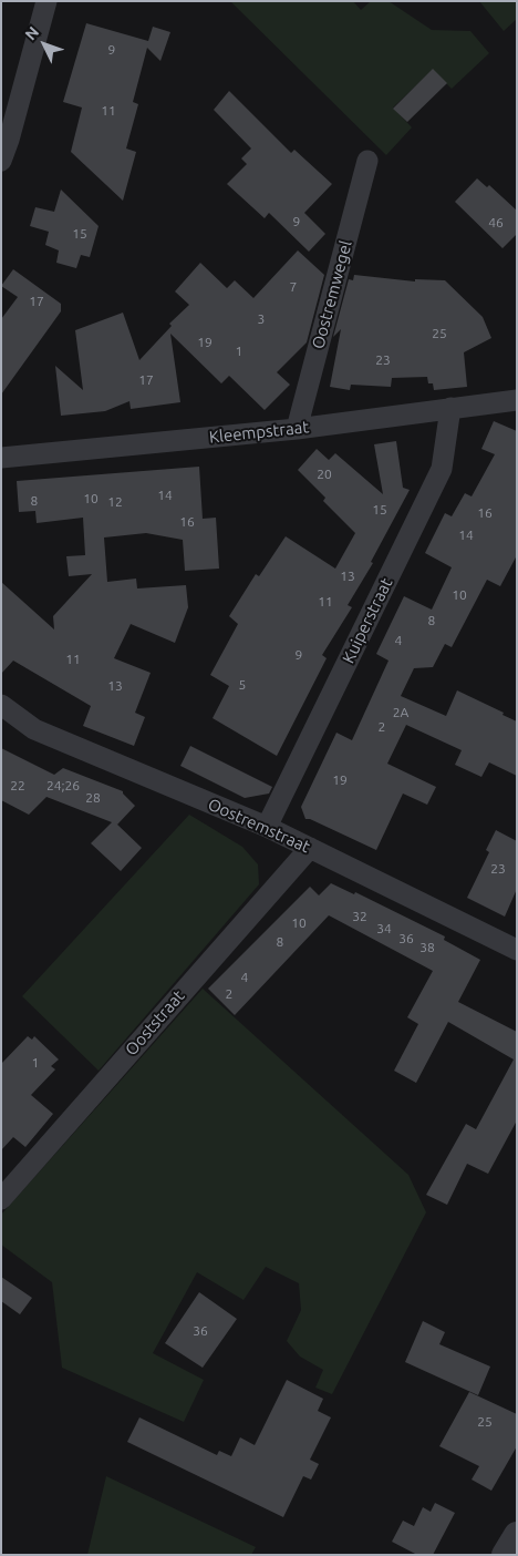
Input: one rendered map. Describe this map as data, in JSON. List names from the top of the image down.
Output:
{
  "streets": {
    "street": [
      "Oostremwegel",
      "Kleempstraat",
      "Kuiperstraat",
      "Oostremstraat",
      "Ooststraat"
    ]
  },
  "crossings": [
    ["Oostremwegel", "Kleempstraat"],
    ["Kleempstraat", "Kuiperstraat"],
    ["Kuiperstraat", "Oostremstraat"],
    ["Oostremstraat", "Ooststraat"]
  ],
  "house_numbers": [
    "9",
    "11",
    "9",
    "46",
    "15",
    "7",
    "17",
    "3",
    "25",
    "19",
    "1",
    "23",
    "17",
    "20",
    "14",
    "10",
    "8",
    "12",
    "15",
    "16",
    "16",
    "14",
    "13",
    "10",
    "11",
    "8",
    "4",
    "9",
    "11",
    "5",
    "13",
    "2A",
    "2",
    "19",
    "22",
    "24;26",
    "28",
    "23",
    "32",
    "10",
    "34",
    "36",
    "8",
    "38",
    "4",
    "2",
    "1",
    "36",
    "25"
  ],
  "north": "top left"
}
